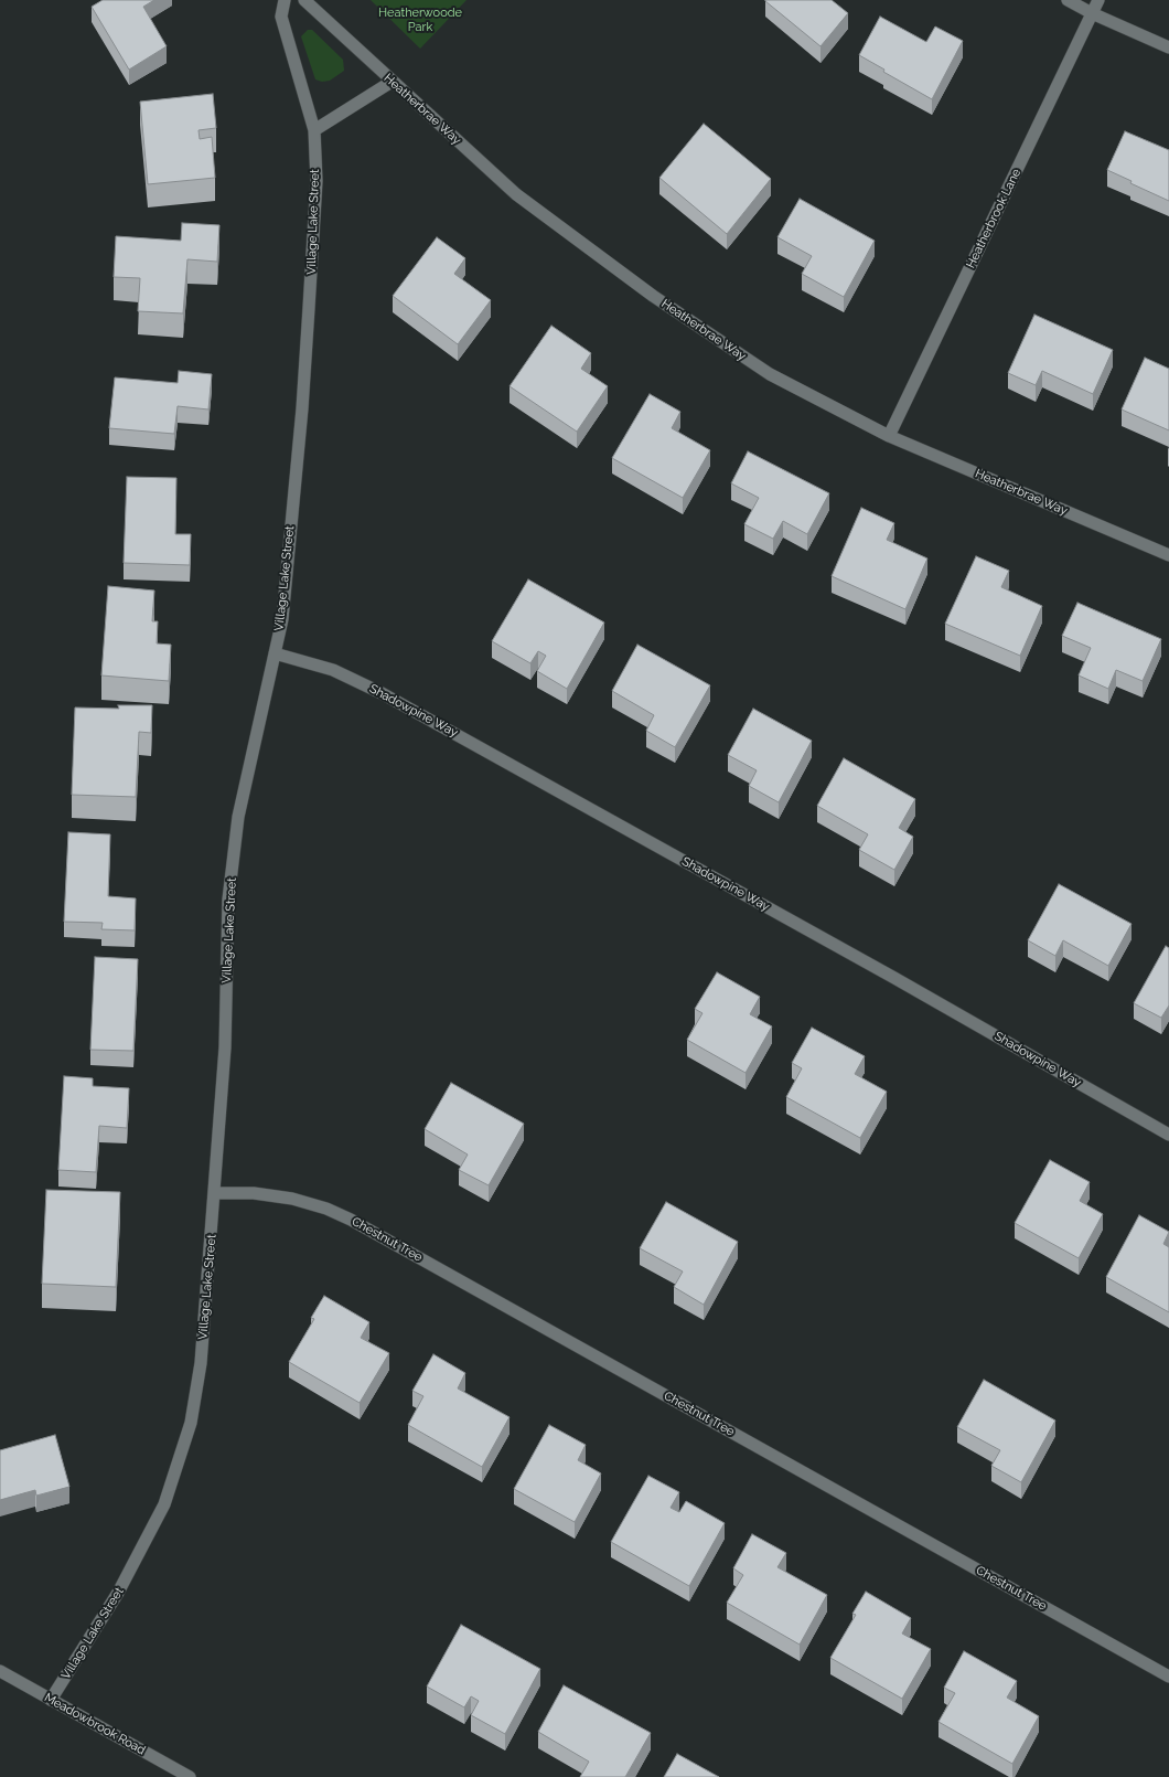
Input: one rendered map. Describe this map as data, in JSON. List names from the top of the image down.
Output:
{
  "streets": {
    "street": [
      "Heatherbrae Way",
      "Heatherbrook Lane",
      "Village Lake Street",
      "Shadowpine Way",
      "Chestnut Tree",
      "Meadowbrook Road"
    ]
  },
  "crossings": [
    ["Heatherbrae Way", "Heatherbrook Lane"],
    ["Village Lake Street", "Shadowpine Way"],
    ["Village Lake Street", "Chestnut Tree"],
    ["Village Lake Street", "Meadowbrook Road"]
  ],
  "parks": ["Heatherwoode Park"]
}
